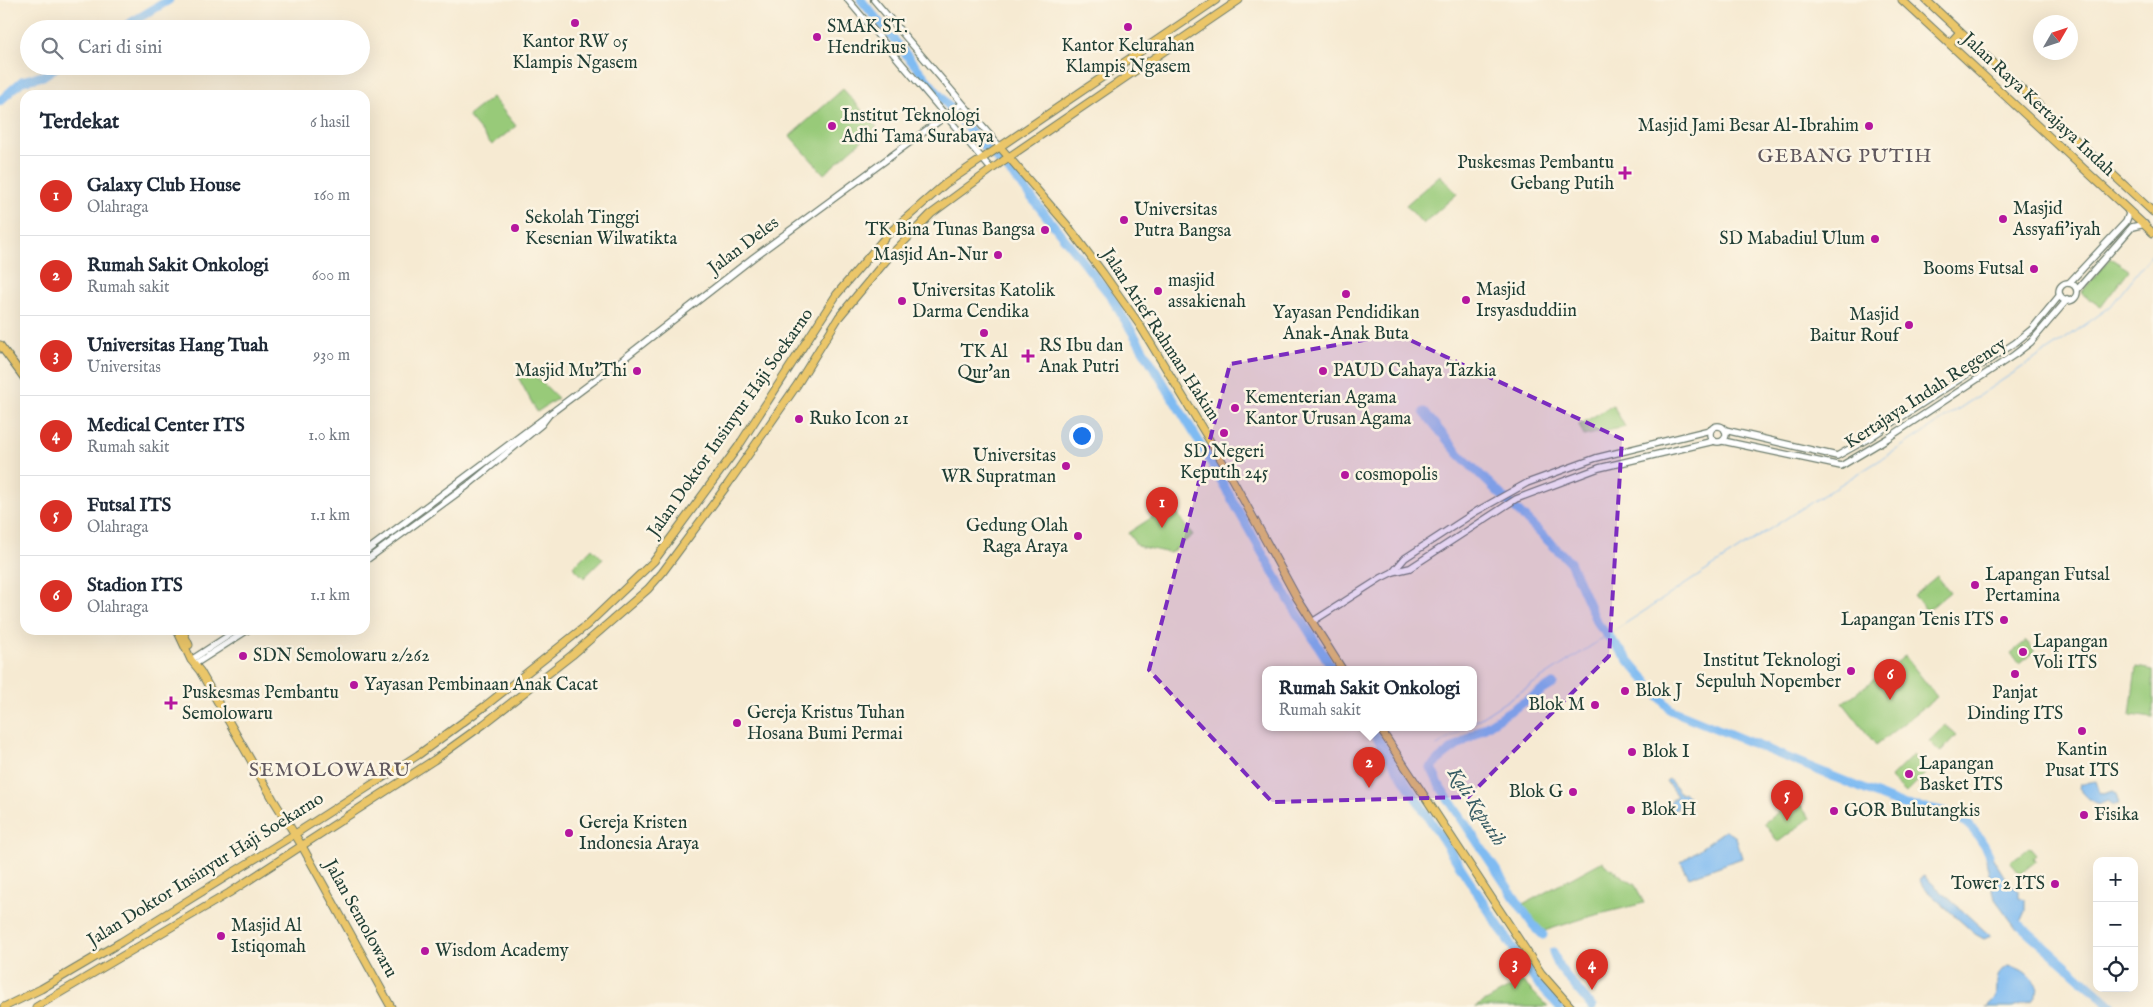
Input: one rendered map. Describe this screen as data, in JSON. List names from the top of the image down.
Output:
{
  "streets": {
    "main road": [
      "Jalan Raya Kertajaya Indah",
      "Jalan Arief Rahman Hakim",
      "Jalan Doktor Insinyur Haji Soekarno",
      "Jalan Semolowaru"
    ],
    "street": ["Jalan Deles", "Kertajaya Indah Regency"]
  },
  "crossings": [
    ["Jalan Deles", "Jalan Arief Rahman Hakim"],
    ["Jalan Arief Rahman Hakim", "Jalan Doktor Insinyur Haji Soekarno"],
    ["Jalan Doktor Insinyur Haji Soekarno", "Jalan Semolowaru"]
  ],
  "districts": ["GEBANG PUTIH", "SEMOLOWARU"],
  "water": ["Kali Keputih"],
  "places": {
    "other": [
      "Kantor RW 05 Klampis Ngasem",
      "Kantor Kelurahan Klampis Ngasem",
      "SMAK ST. Hendrikus",
      "Institut Teknologi Adhi Tama Surabaya",
      "Masjid Jami Besar Al-Ibrahim",
      "Masjid Assyafi'iyah",
      "Universitas Putra Bangsa",
      "Sekolah Tinggi Kesenian Wilwatikta",
      "TK Bina Tunas Bangsa",
      "SD Mabadiul Ulum",
      "Masjid An-Nur",
      "Booms Futsal",
      "masjid assakienah",
      "Yayasan Pendidikan Anak-Anak Buta",
      "Masjid Irsyasduddiin",
      "Universitas Katolik Darma Cendika",
      "Masjid Baitur Rouf",
      "TK Al Qur'an",
      "Masjid Mu'Thi",
      "PAUD Cahaya Tazkia",
      "Kementerian Agama Kantor Urusan Agama",
      "Ruko Icon 21",
      "SD Negeri Keputih 245",
      "Universitas WR Supratman",
      "cosmopolis",
      "Gedung Olah Raga Araya",
      "Lapangan Futsal Pertamina",
      "Lapangan Tenis ITS",
      "Lapangan Voli ITS",
      "SDN Semolowaru 2/262",
      "Institut Teknologi Sepuluh Nopember",
      "Panjat Dinding ITS",
      "Yayasan Pembinaan Anak Cacat",
      "Blok J",
      "Blok M",
      "Gereja Kristus Tuhan Hosana Bumi Permai",
      "Kantin Pusat ITS",
      "Blok I",
      "Lapangan Basket ITS",
      "Blok G",
      "Blok H",
      "GOR Bulutangkis",
      "Fisika",
      "Gereja Kristen Indonesia Araya",
      "Tower 2 ITS",
      "Masjid Al Istiqomah",
      "Wisdom Academy"
    ],
    "health": ["Puskesmas Pembantu Gebang Putih", "RS Ibu dan Anak Putri", "Puskesmas Pembantu Semolowaru"]
  },
  "north": "top right",
  "page": {
    "search": "Cari di sini",
    "heading": ["Terdekat", "6 hasil"],
    "list": [
      {
        "mark": "1",
        "name": "Galaxy Club House",
        "note": "Olahraga",
        "value": "160 m"
      },
      {
        "mark": "2",
        "name": "Rumah Sakit Onkologi",
        "note": "Rumah sakit",
        "value": "600 m"
      },
      {
        "mark": "3",
        "name": "Universitas Hang Tuah",
        "note": "Universitas",
        "value": "930 m"
      },
      {
        "mark": "4",
        "name": "Medical Center ITS",
        "note": "Rumah sakit",
        "value": "1.0 km"
      },
      {
        "mark": "5",
        "name": "Futsal ITS",
        "note": "Olahraga",
        "value": "1.1 km"
      },
      {
        "mark": "6",
        "name": "Stadion ITS",
        "note": "Olahraga",
        "value": "1.1 km"
      }
    ],
    "pins": [
      "1",
      "6",
      "2",
      "5",
      "3",
      "4"
    ],
    "popup": ["Rumah Sakit Onkologi", "Rumah sakit"],
    "map_buttons": ["+", "−"]
  }
}
